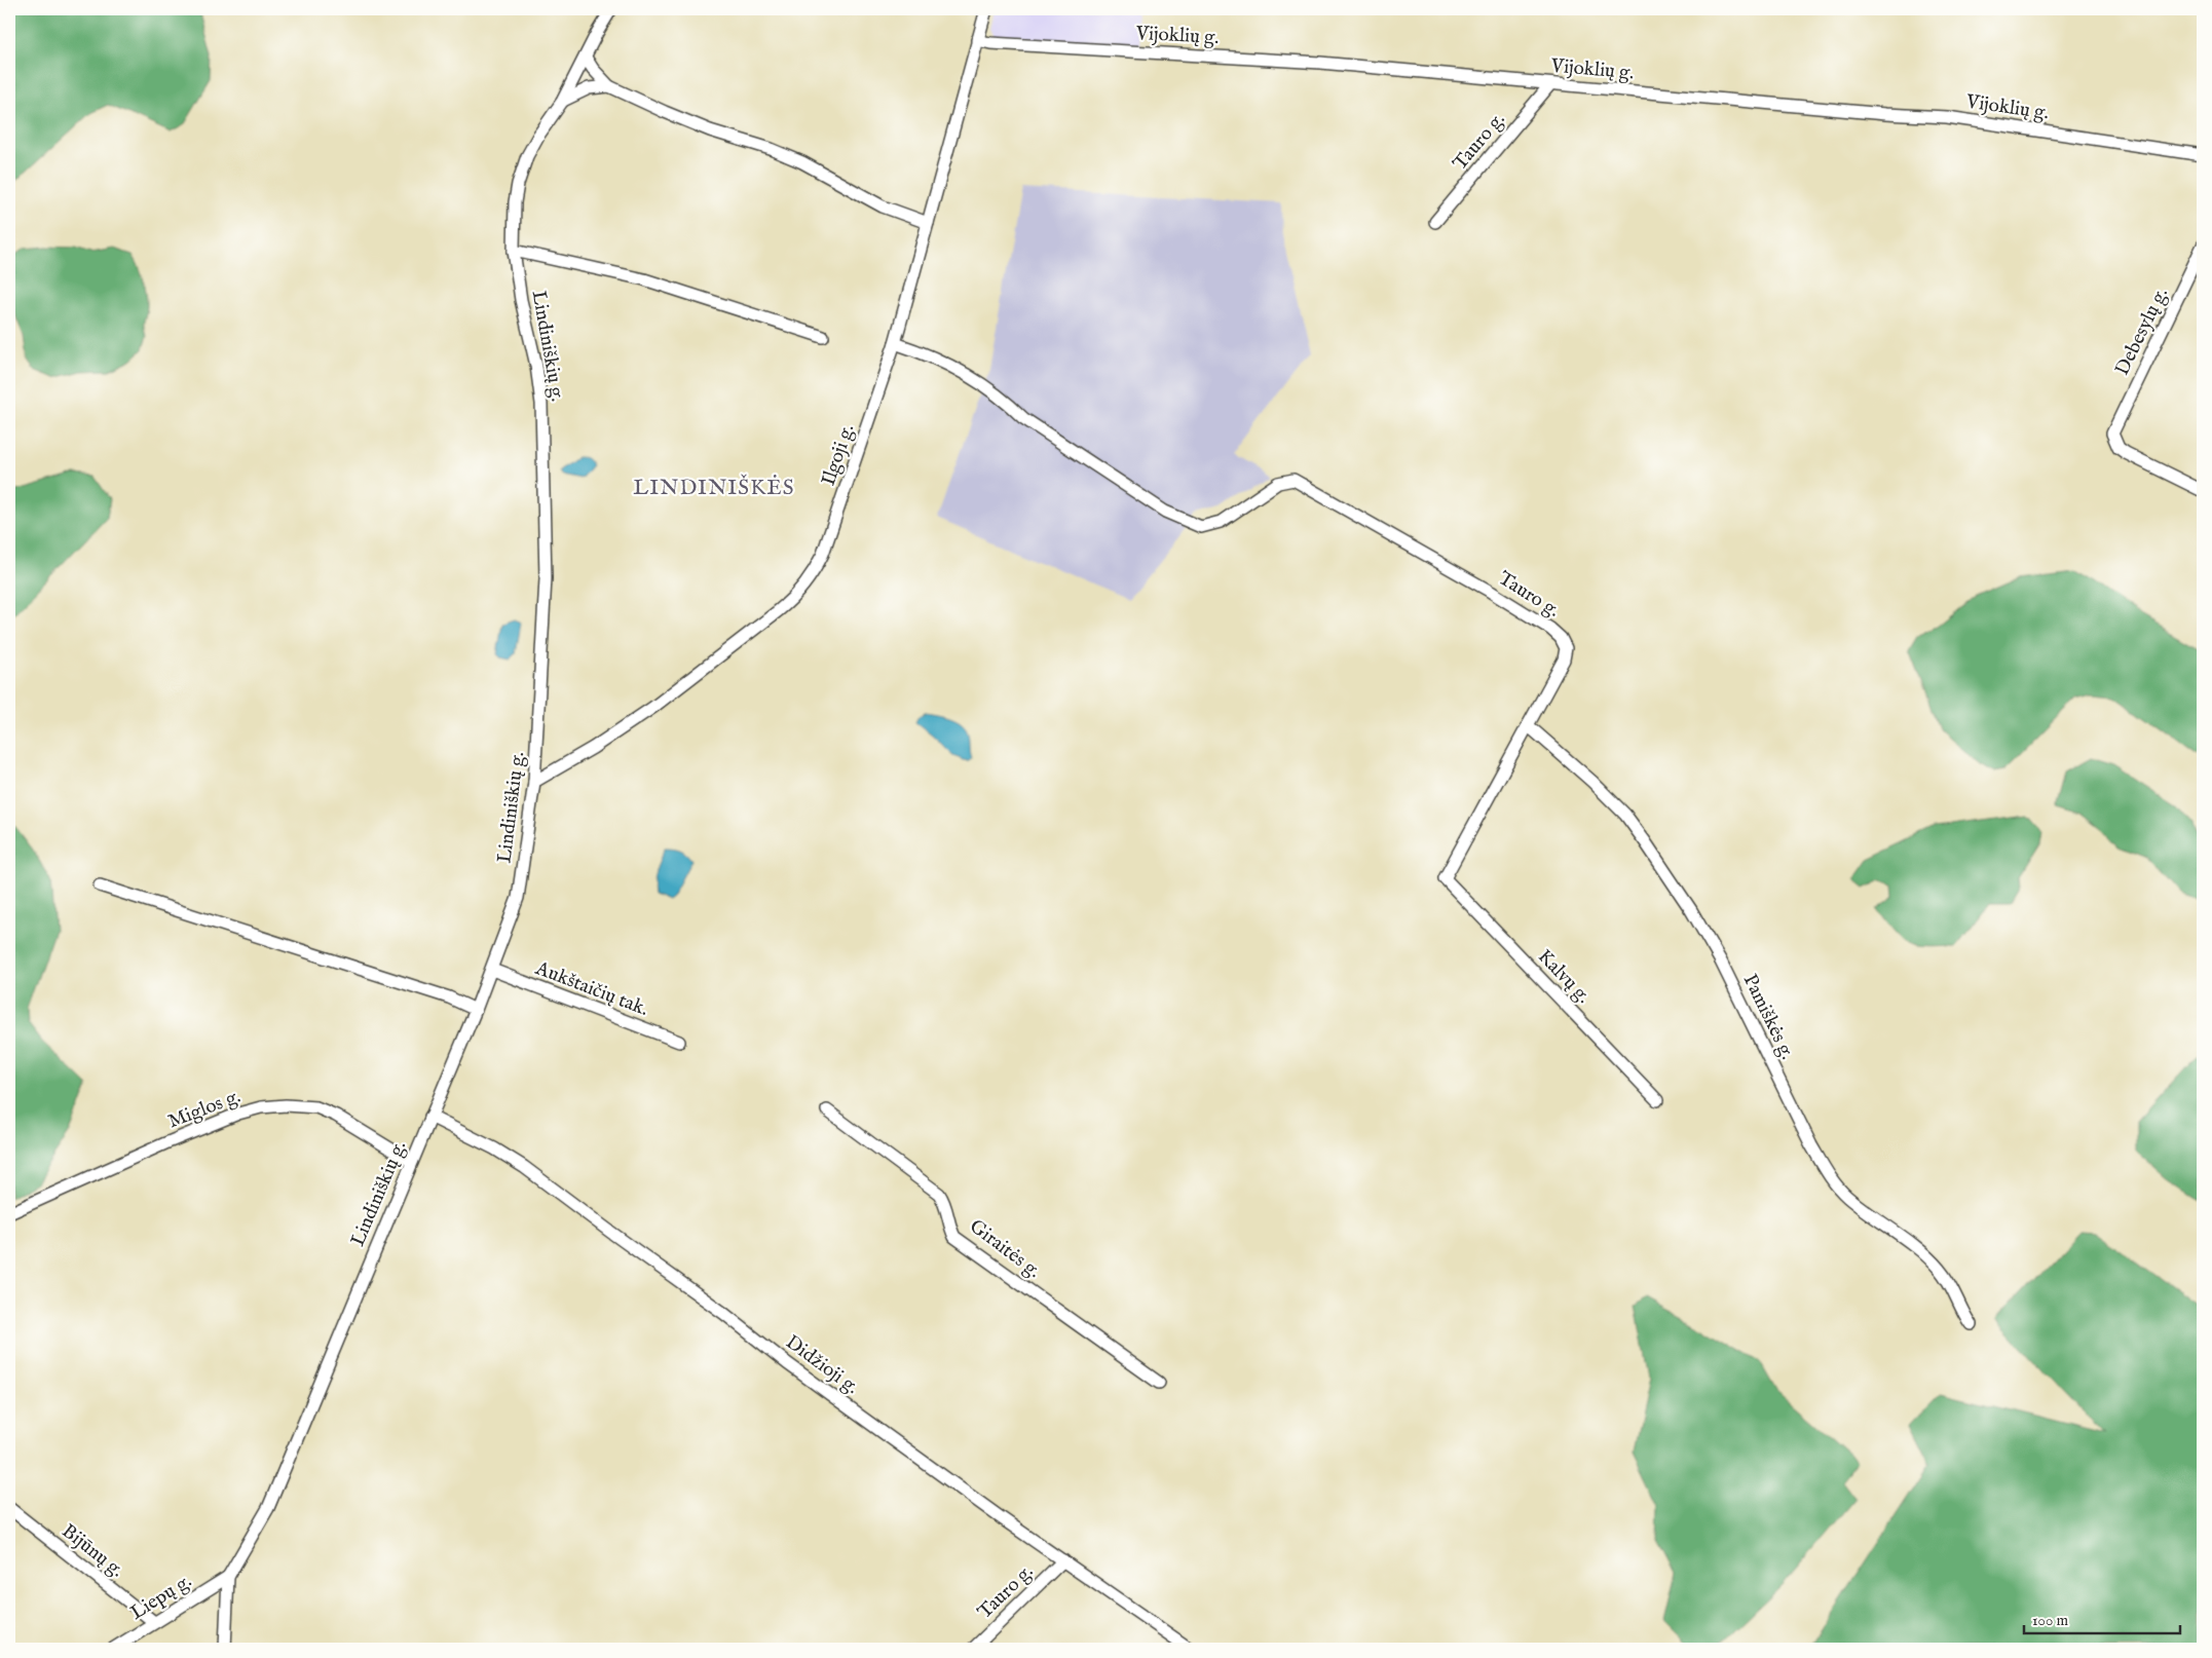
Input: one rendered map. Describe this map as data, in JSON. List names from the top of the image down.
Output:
{
  "streets": {
    "street": [
      "Vijoklių g.",
      "Tauro g.",
      "Debesylų g.",
      "Lindiniškių g.",
      "Ilgoji g.",
      "Kalvų g.",
      "Aukštaičių tak.",
      "Pamiškės g.",
      "Miglos g.",
      "Giraitės g.",
      "Didžioji g.",
      "Bijūnų g.",
      "Liepų g."
    ]
  },
  "crossings": [
    ["Vijoklių g.", "Tauro g."],
    ["Vijoklių g.", "Ilgoji g."],
    ["Tauro g.", "Ilgoji g."],
    ["Tauro g.", "Kalvų g."],
    ["Tauro g.", "Pamiškės g."],
    ["Tauro g.", "Didžioji g."],
    ["Lindiniškių g.", "Ilgoji g."],
    ["Lindiniškių g.", "Aukštaičių tak."],
    ["Lindiniškių g.", "Miglos g."],
    ["Lindiniškių g.", "Didžioji g."],
    ["Lindiniškių g.", "Liepų g."],
    ["Bijūnų g.", "Liepų g."]
  ],
  "districts": ["LINDINIŠKĖS"],
  "scale_bar": "100 m"
}
